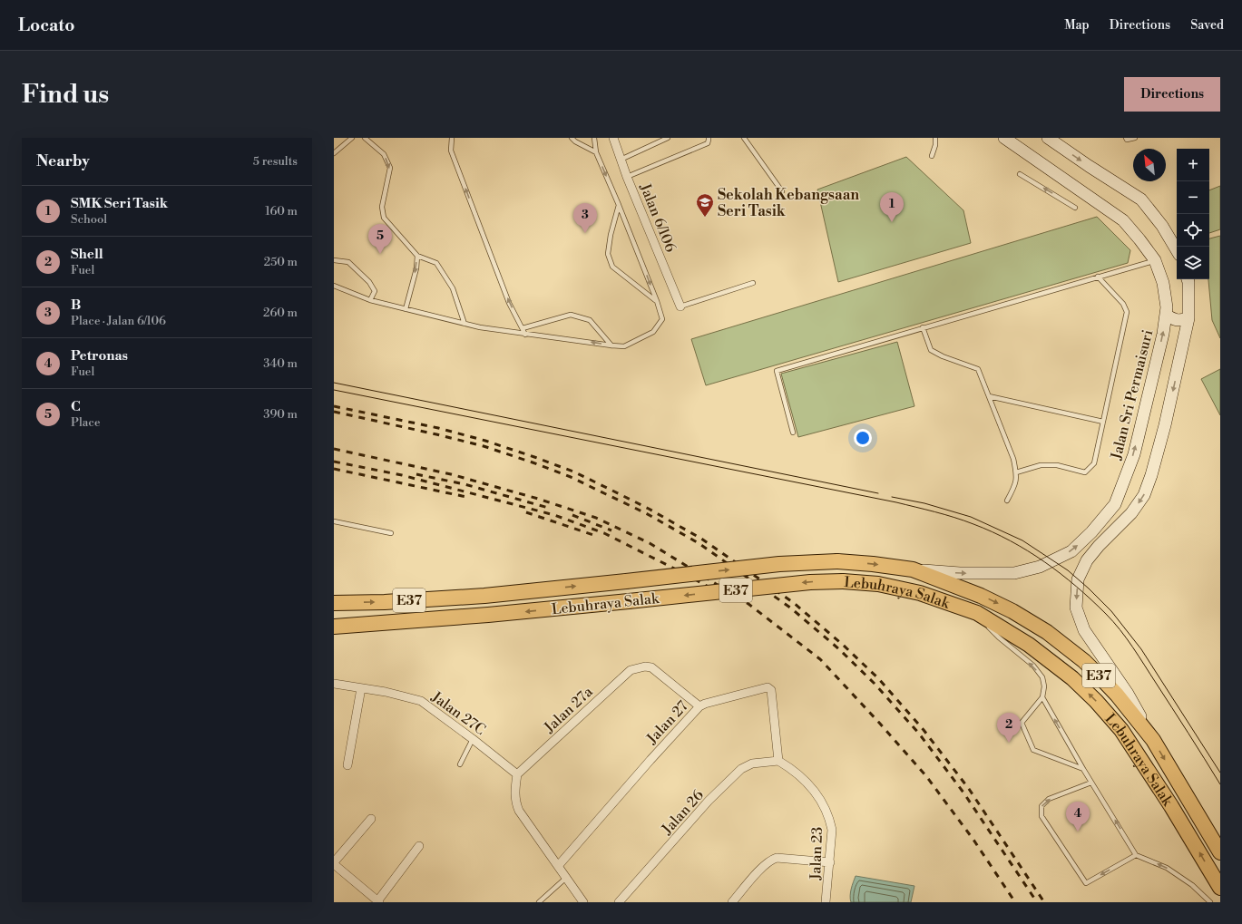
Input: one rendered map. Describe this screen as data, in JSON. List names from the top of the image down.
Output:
{
  "streets": {
    "highway": ["E37", "Lebuhraya Salak"],
    "main road": ["Jalan Sri Permaisuri"],
    "street": [
      "Jalan 6/106",
      "Jalan 27a",
      "Jalan 27C",
      "Jalan 27",
      "Jalan 26",
      "Jalan 23"
    ]
  },
  "crossings": [
    ["Jalan Sri Permaisuri", "Lebuhraya Salak"],
    ["Jalan 27a", "Jalan 27C"],
    ["Jalan 27a", "Jalan 27"],
    ["Jalan 27", "Jalan 26"],
    ["Jalan 27", "Jalan 23"],
    ["Jalan 26", "Jalan 23"]
  ],
  "one_way": ["Jalan Sri Permaisuri"],
  "places": {
    "school or university": ["Sekolah Kebangsaan Seri Tasik"]
  },
  "north": "top left",
  "page": {
    "header": "Locato",
    "nav": ["Map", "Directions", "Saved"],
    "buttons": "Directions",
    "title": "Find us",
    "heading": ["Nearby", "5 results"],
    "map_buttons": ["+", "−"],
    "list": [
      {
        "mark": "1",
        "name": "SMK Seri Tasik",
        "note": "School",
        "value": "160 m"
      },
      {
        "mark": "2",
        "name": "Shell",
        "note": "Fuel",
        "value": "250 m"
      },
      {
        "mark": "3",
        "name": "B",
        "note": "Place · Jalan 6/106",
        "value": "260 m"
      },
      {
        "mark": "4",
        "name": "Petronas",
        "note": "Fuel",
        "value": "340 m"
      },
      {
        "mark": "5",
        "name": "C",
        "note": "Place",
        "value": "390 m"
      }
    ],
    "pins": [
      "1",
      "3",
      "5",
      "2",
      "4"
    ]
  }
}
